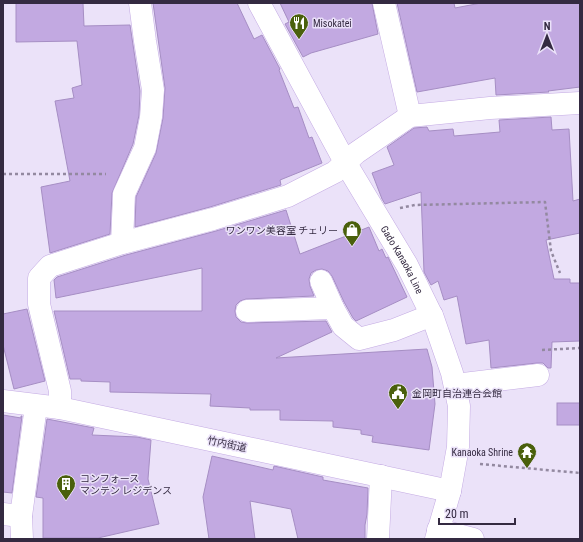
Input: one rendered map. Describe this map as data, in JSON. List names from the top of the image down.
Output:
{
  "streets": {
    "street": ["Gado Kanaoka Line", "竹内街道"]
  },
  "crossings": [
    ["Gado Kanaoka Line", "竹内街道"]
  ],
  "places": {
    "restaurant": ["Misokatei"],
    "shop": ["ワンワン美容室 チェリー"],
    "public building": ["金岡町自治連合会館"],
    "temple": ["Kanaoka Shrine"],
    "building": ["コンフォース マンテン レジデンス"]
  },
  "scale_bar": "20 m",
  "north": "top"
}
